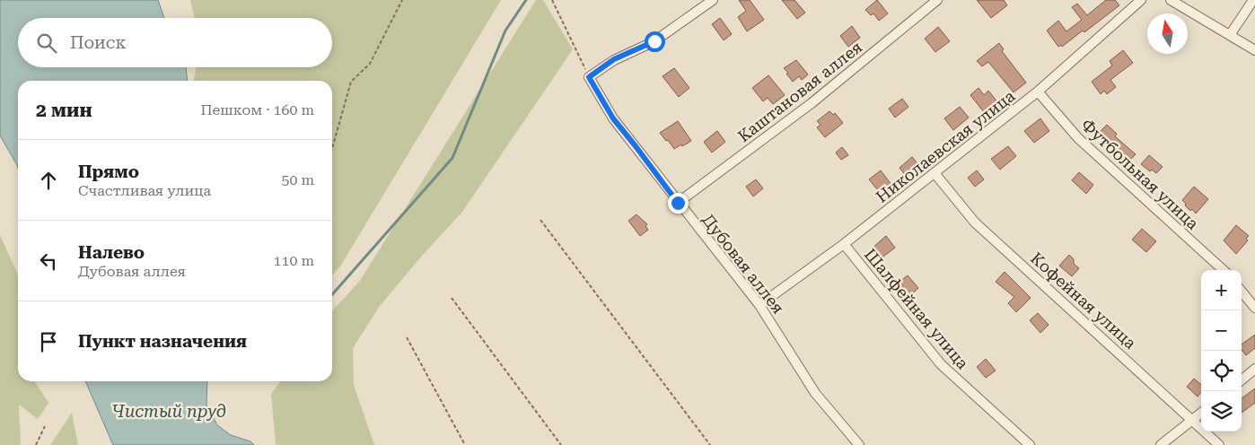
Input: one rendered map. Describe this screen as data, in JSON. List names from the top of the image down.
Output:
{
  "streets": {
    "street": [
      "Каштановая аллея",
      "Николаевская улица",
      "Футбольная улица",
      "Дубовая аллея",
      "Кофейная улица",
      "Шалфейная улица"
    ]
  },
  "crossings": [
    ["Каштановая аллея", "Дубовая аллея"],
    ["Николаевская улица", "Футбольная улица"],
    ["Николаевская улица", "Дубовая аллея"],
    ["Николаевская улица", "Кофейная улица"],
    ["Николаевская улица", "Шалфейная улица"]
  ],
  "water": ["Чистый пруд"],
  "north": "top",
  "page": {
    "search": "Поиск",
    "heading": ["2 мин", "Пешком · 160 m"],
    "list": [
      ["Прямо", "Счастливая улица", "50 m"],
      ["Налево", "Дубовая аллея", "110 m"],
      "Пункт назначения"
    ],
    "map_buttons": ["+", "−"]
  }
}
